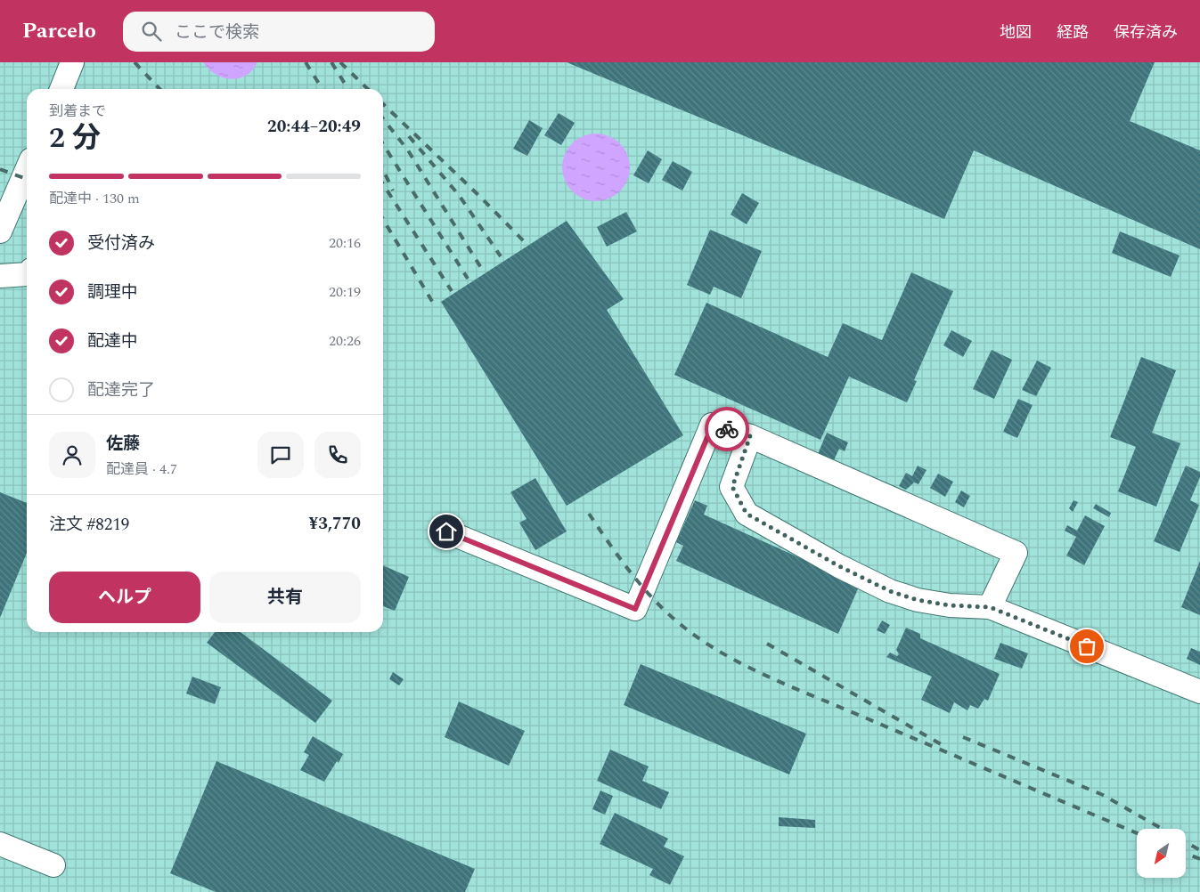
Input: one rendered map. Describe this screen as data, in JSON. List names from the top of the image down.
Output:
{
  "north": "bottom left",
  "page": {
    "header": "Parcelo",
    "search": "ここで検索",
    "nav": ["地図", "経路", "保存済み"],
    "heading": ["2 分", "到着まで", "20:44–20:49"],
    "panel": [
      "佐藤",
      "配達員 · 4.7",
      "注文 #8219",
      "¥3,770"
    ],
    "bar": "配達中 · 130 m",
    "list": [
      ["受付済み", "20:16"],
      ["調理中", "20:19"],
      ["配達中", "20:26"],
      "配達完了"
    ],
    "buttons": ["ヘルプ", "共有"]
  }
}
